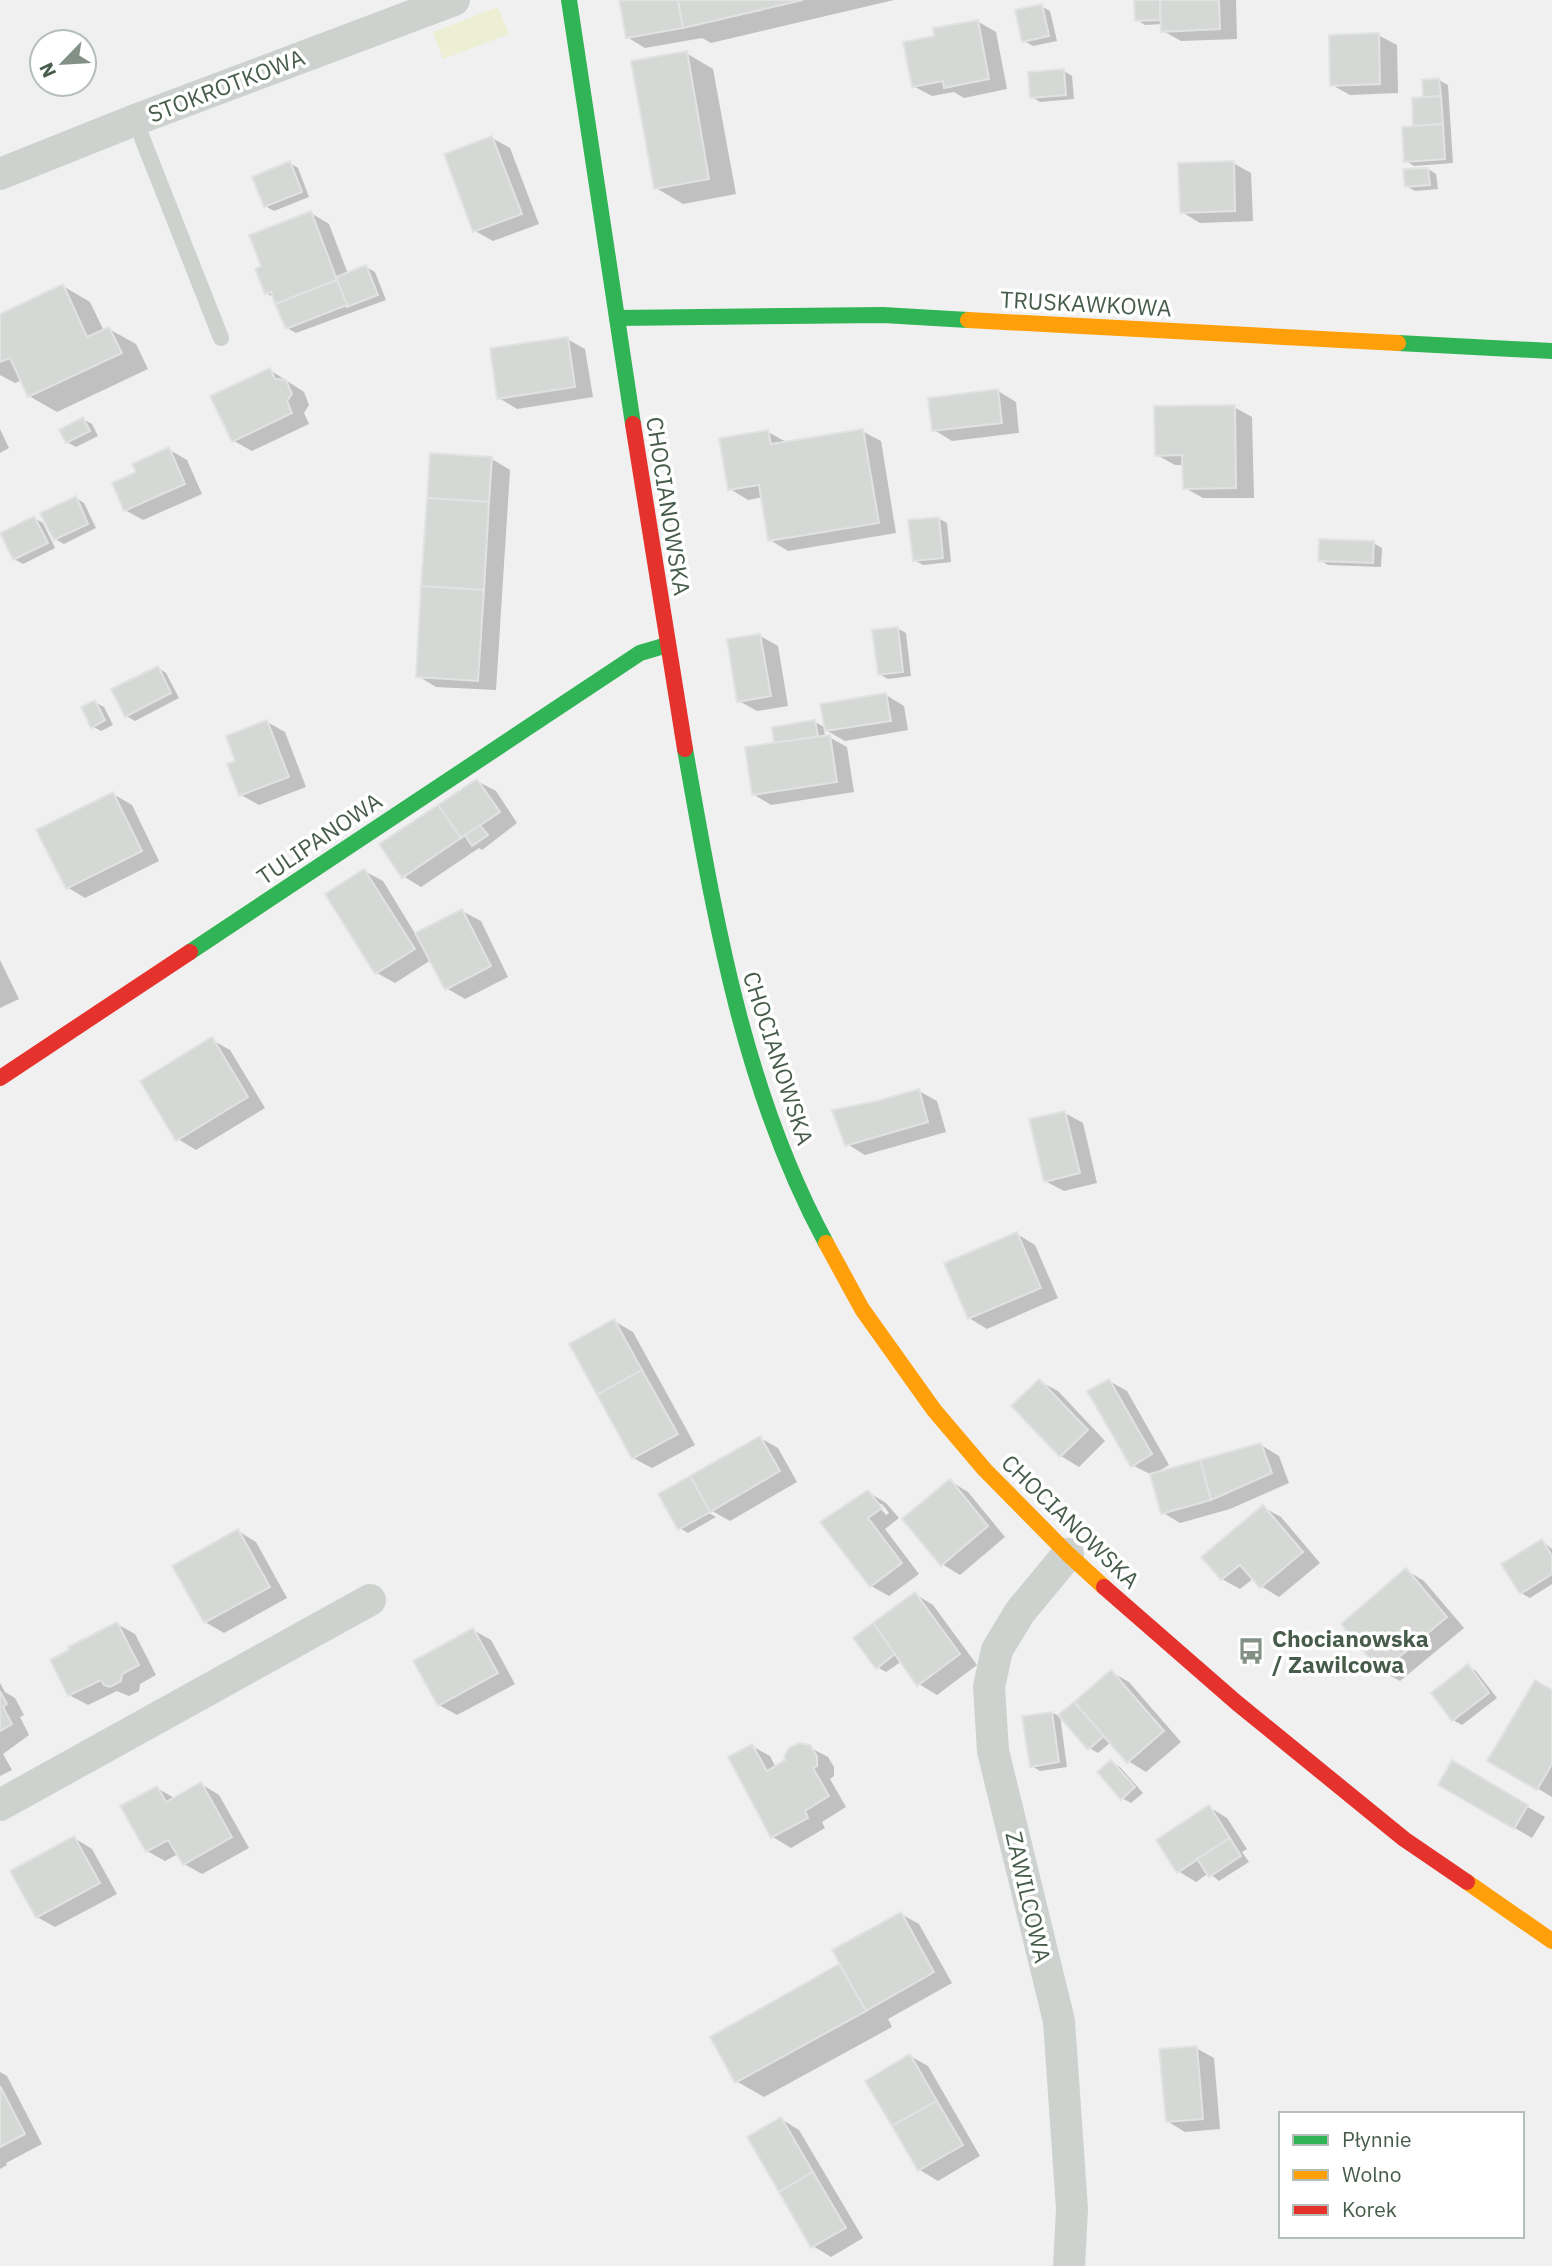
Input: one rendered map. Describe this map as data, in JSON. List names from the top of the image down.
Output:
{
  "streets": {
    "street": [
      "STOKROTKOWA",
      "TRUSKAWKOWA",
      "CHOCIANOWSKA",
      "TULIPANOWA",
      "ZAWILCOWA"
    ]
  },
  "crossings": [
    ["TRUSKAWKOWA", "CHOCIANOWSKA"],
    ["CHOCIANOWSKA", "TULIPANOWA"],
    ["CHOCIANOWSKA", "ZAWILCOWA"]
  ],
  "places": {
    "bus stop": ["Chocianowska / Zawilcowa"]
  },
  "legend": ["Płynnie", "Wolno", "Korek"],
  "north": "bottom left"
}
